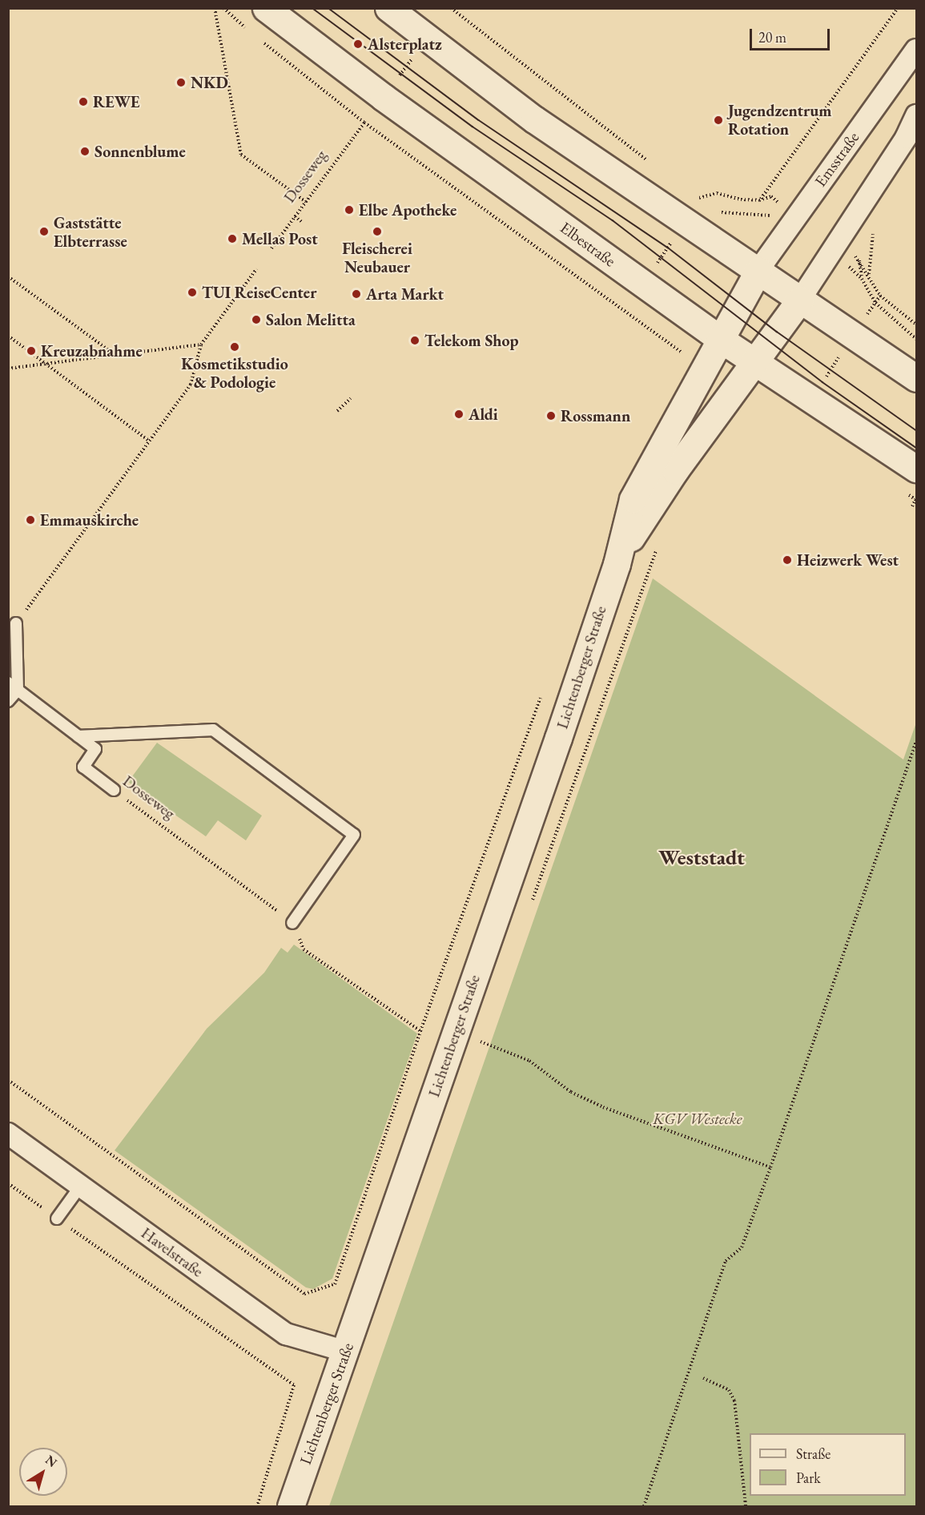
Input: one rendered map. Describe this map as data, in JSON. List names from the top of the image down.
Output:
{
  "streets": {
    "street": [
      "Emsstraße",
      "Elbestraße",
      "Lichtenberger Straße",
      "Havelstraße"
    ],
    "lane": ["Dosseweg"]
  },
  "crossings": [
    ["Emsstraße", "Lichtenberger Straße"],
    ["Dosseweg", "Elbestraße"],
    ["Elbestraße", "Lichtenberger Straße"],
    ["Lichtenberger Straße", "Havelstraße"]
  ],
  "districts": ["Weststadt"],
  "parks": ["KGV Westecke"],
  "places": [
    "Alsterplatz",
    "NKD",
    "REWE",
    "Jugendzentrum Rotation",
    "Sonnenblume",
    "Elbe Apotheke",
    "Gaststätte Elbterrasse",
    "Fleischerei Neubauer",
    "Mellas Post",
    "TUI ReiseCenter",
    "Arta Markt",
    "Salon Melitta",
    "Telekom Shop",
    "Kosmetikstudio & Podologie",
    "Kreuzabnahme",
    "Aldi",
    "Rossmann",
    "Emmauskirche",
    "Heizwerk West"
  ],
  "legend": ["Straße", "Park"],
  "scale_bar": "20 m",
  "north": "top right"
}
